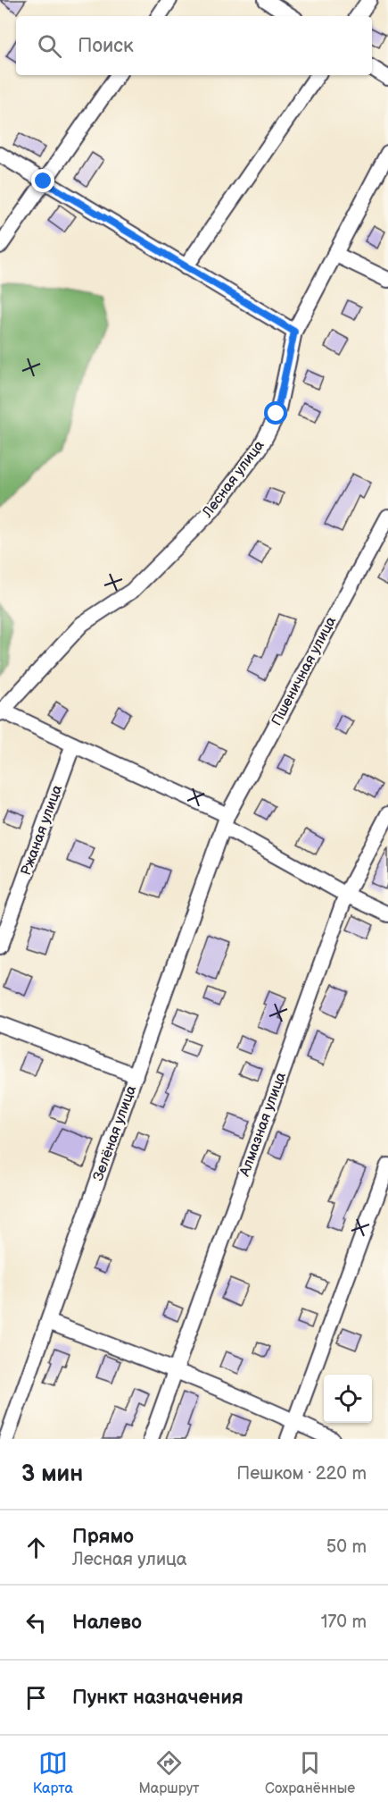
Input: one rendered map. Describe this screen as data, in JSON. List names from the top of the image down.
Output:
{
  "streets": {
    "street": [
      "Лесная улица",
      "Пшеничная улица",
      "Ржаная улица",
      "Алмазная улица",
      "Зелёная улица"
    ]
  },
  "crossings": [
    ["Пшеничная улица", "Зелёная улица"]
  ],
  "page": {
    "search": "Поиск",
    "heading": ["3 мин", "Пешком · 220 m"],
    "list": [
      ["Прямо", "Лесная улица", "50 m"],
      ["Налево", "170 m"],
      "Пункт назначения"
    ],
    "nav": ["Карта", "Маршрут", "Сохранённые"]
  }
}
